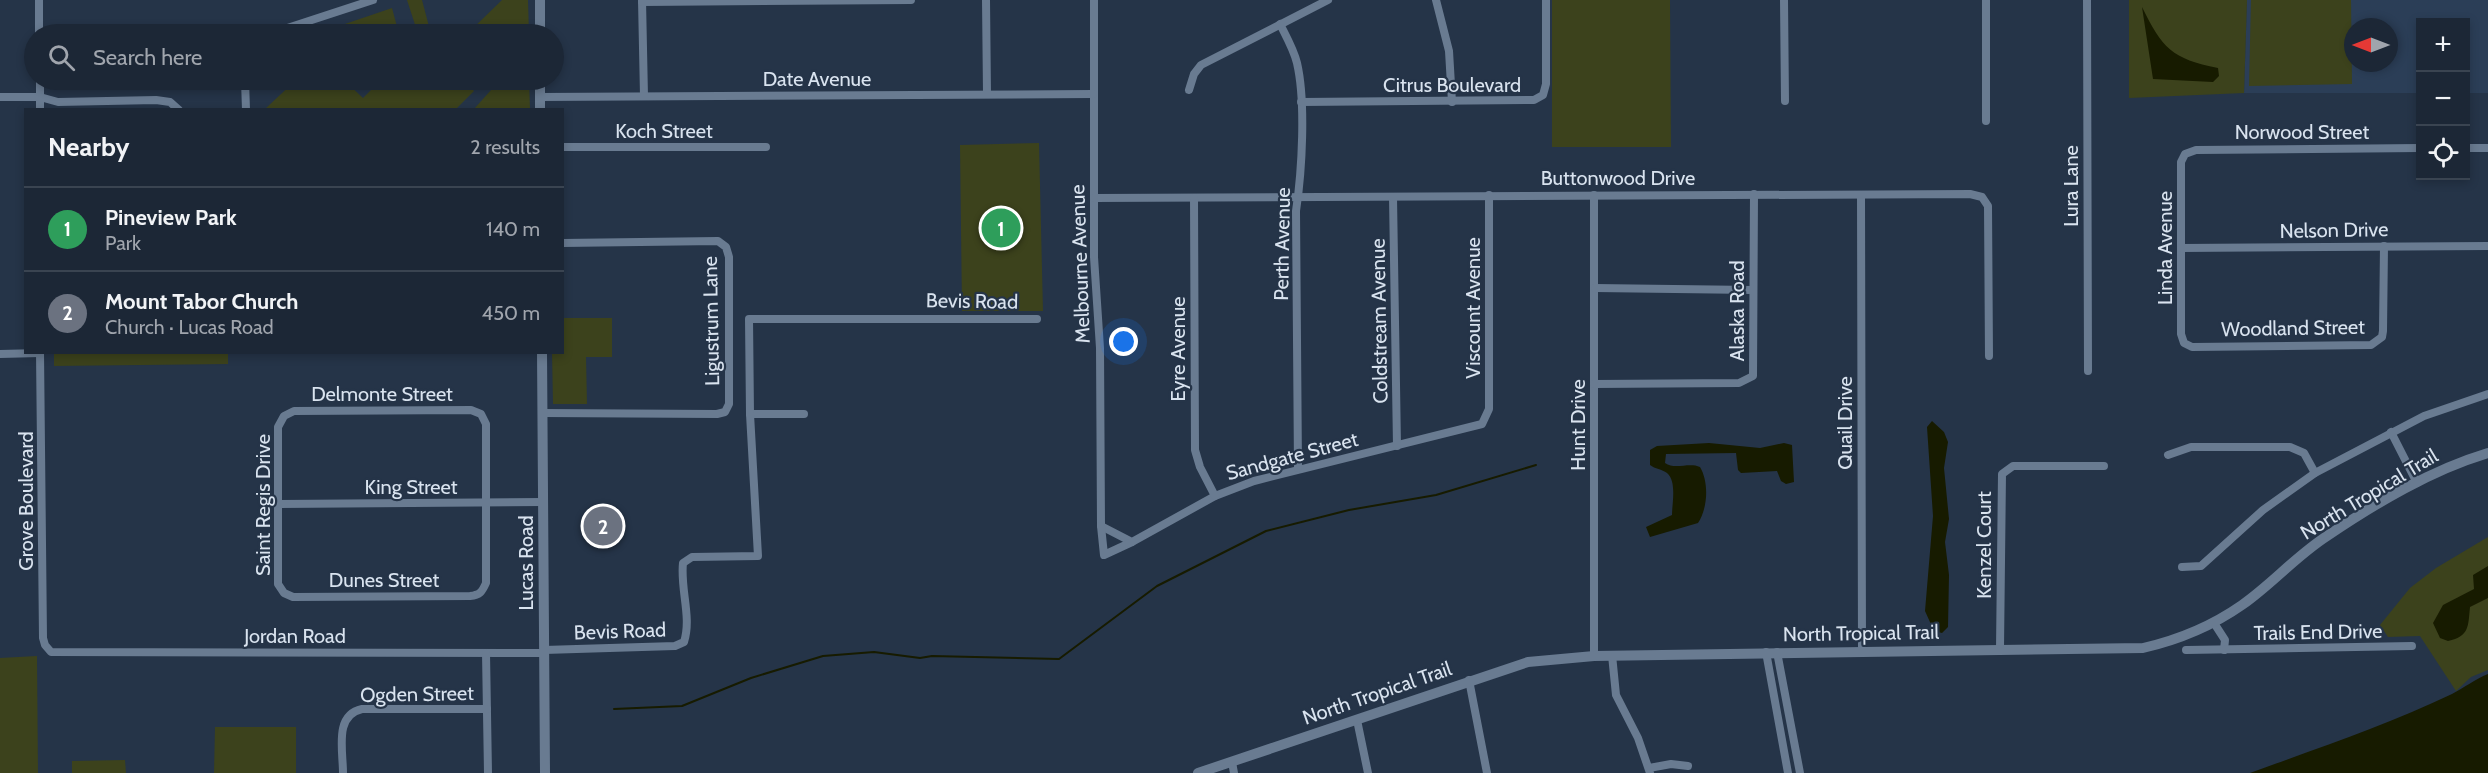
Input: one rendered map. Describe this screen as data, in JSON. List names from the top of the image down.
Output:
{
  "streets": {
    "street": [
      "Date Avenue",
      "Citrus Boulevard",
      "Koch Street",
      "Norwood Street",
      "Buttonwood Drive",
      "Lura Lane",
      "Nelson Drive",
      "Perth Avenue",
      "Linda Avenue",
      "Melbourne Avenue",
      "Bevis Road",
      "Viscount Avenue",
      "Alaska Road",
      "Ligustrum Lane",
      "Coldstream Avenue",
      "Woodland Street",
      "Eyre Avenue",
      "Delmonte Street",
      "Quail Drive",
      "Hunt Drive",
      "Sandgate Street",
      "King Street",
      "North Tropical Trail",
      "Grove Boulevard",
      "Saint Regis Drive",
      "Kenzel Court",
      "Lucas Road",
      "Dunes Street",
      "Trails End Drive",
      "Jordan Road",
      "Ogden Street"
    ]
  },
  "crossings": [
    ["Date Avenue", "Melbourne Avenue"],
    ["Citrus Boulevard", "Perth Avenue"],
    ["Norwood Street", "Linda Avenue"],
    ["Buttonwood Drive", "Perth Avenue"],
    ["Buttonwood Drive", "Melbourne Avenue"],
    ["Buttonwood Drive", "Viscount Avenue"],
    ["Buttonwood Drive", "Alaska Road"],
    ["Buttonwood Drive", "Coldstream Avenue"],
    ["Buttonwood Drive", "Eyre Avenue"],
    ["Buttonwood Drive", "Quail Drive"],
    ["Buttonwood Drive", "Hunt Drive"],
    ["Nelson Drive", "Linda Avenue"],
    ["Nelson Drive", "Woodland Street"],
    ["Perth Avenue", "Sandgate Street"],
    ["Linda Avenue", "Woodland Street"],
    ["Melbourne Avenue", "Sandgate Street"],
    ["Bevis Road", "Lucas Road"],
    ["Bevis Road", "Jordan Road"],
    ["Viscount Avenue", "Sandgate Street"],
    ["Alaska Road", "Hunt Drive"],
    ["Ligustrum Lane", "Lucas Road"],
    ["Coldstream Avenue", "Sandgate Street"],
    ["Eyre Avenue", "Sandgate Street"],
    ["Delmonte Street", "King Street"],
    ["Delmonte Street", "Saint Regis Drive"],
    ["Delmonte Street", "Dunes Street"],
    ["Quail Drive", "North Tropical Trail"],
    ["Hunt Drive", "North Tropical Trail"],
    ["King Street", "Saint Regis Drive"],
    ["King Street", "Lucas Road"],
    ["King Street", "Dunes Street"],
    ["North Tropical Trail", "Kenzel Court"],
    ["North Tropical Trail", "Trails End Drive"],
    ["Grove Boulevard", "Jordan Road"],
    ["Saint Regis Drive", "Dunes Street"],
    ["Lucas Road", "Jordan Road"]
  ],
  "north": "left",
  "page": {
    "map_buttons": ["+", "−"],
    "search": "Search here",
    "heading": ["Nearby", "2 results"],
    "list": [
      {
        "mark": "1",
        "name": "Pineview Park",
        "note": "Park",
        "value": "140 m"
      },
      {
        "mark": "2",
        "name": "Mount Tabor Church",
        "note": "Church · Lucas Road",
        "value": "450 m"
      }
    ],
    "pins": ["1", "2"]
  }
}
